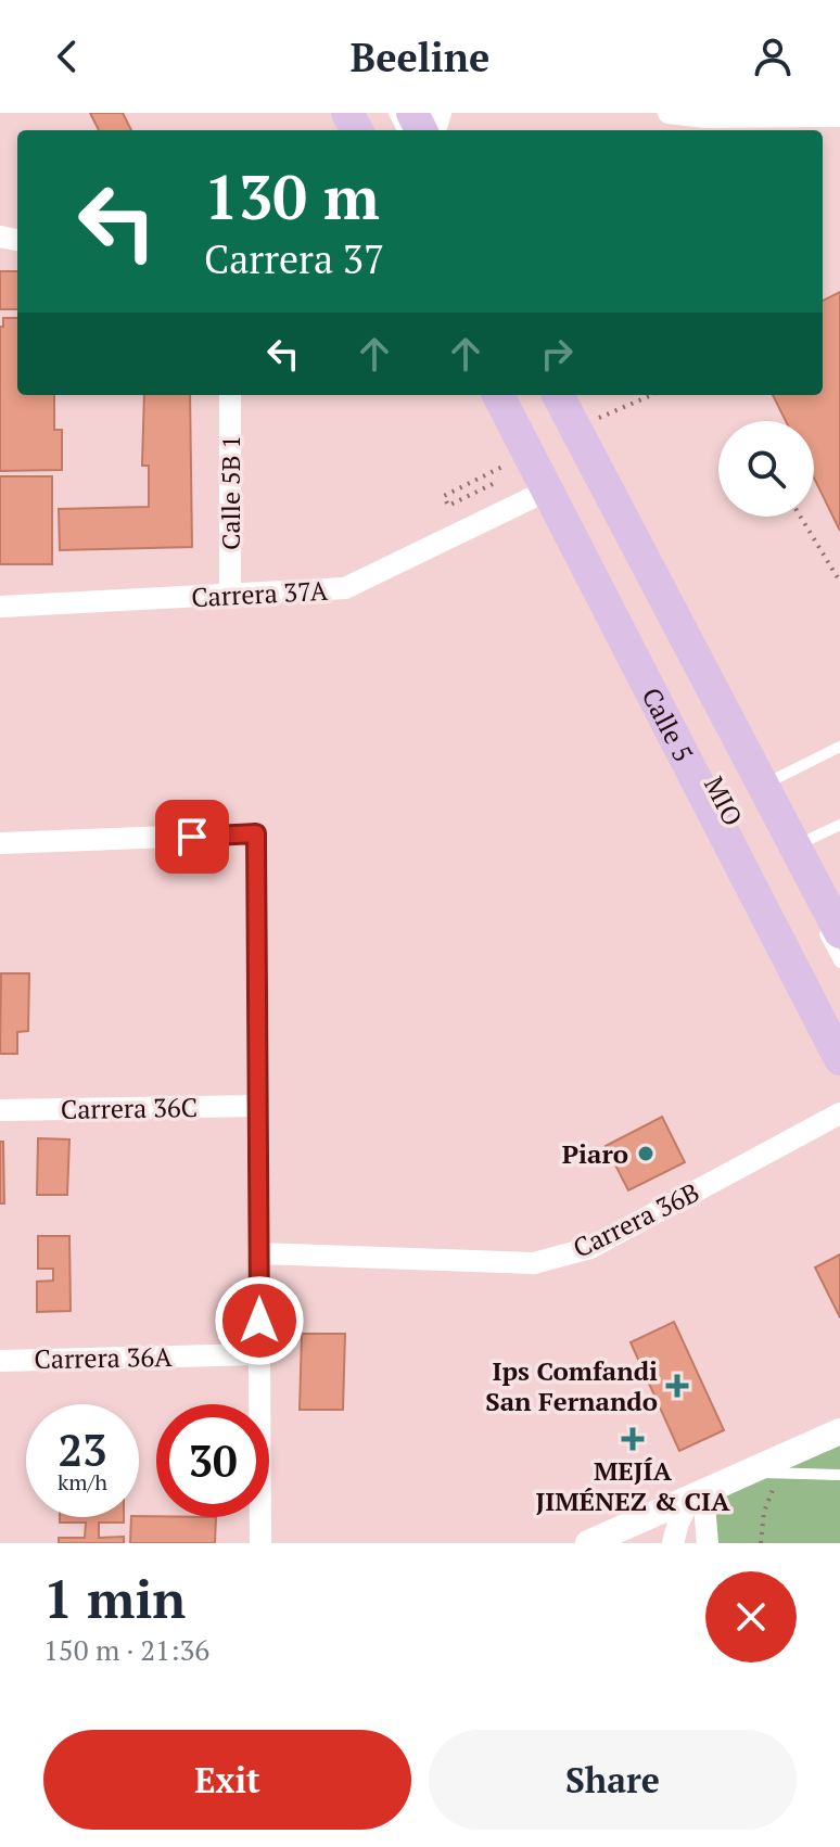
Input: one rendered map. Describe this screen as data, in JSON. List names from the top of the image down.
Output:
{
  "streets": {
    "main road": ["Calle 5"],
    "street": [
      "Calle 5B 1",
      "Carrera 37A",
      "Carrera 36C",
      "Carrera 36B",
      "Carrera 36A"
    ]
  },
  "crossings": [
    ["Calle 5B 1", "Carrera 37A"],
    ["Carrera 37A", "Calle 5"]
  ],
  "places": {
    "other": ["Piaro"],
    "health": ["Ips Comfandi San Fernando", "MEJÍA JIMÉNEZ & CIA"]
  },
  "page": {
    "header": "Beeline",
    "turn": ["130 m", "Carrera 37"],
    "speed": "23 km/h",
    "limit": "30",
    "heading": ["1 min", "150 m · 21:36"],
    "buttons": ["Exit", "Share"]
  }
}
